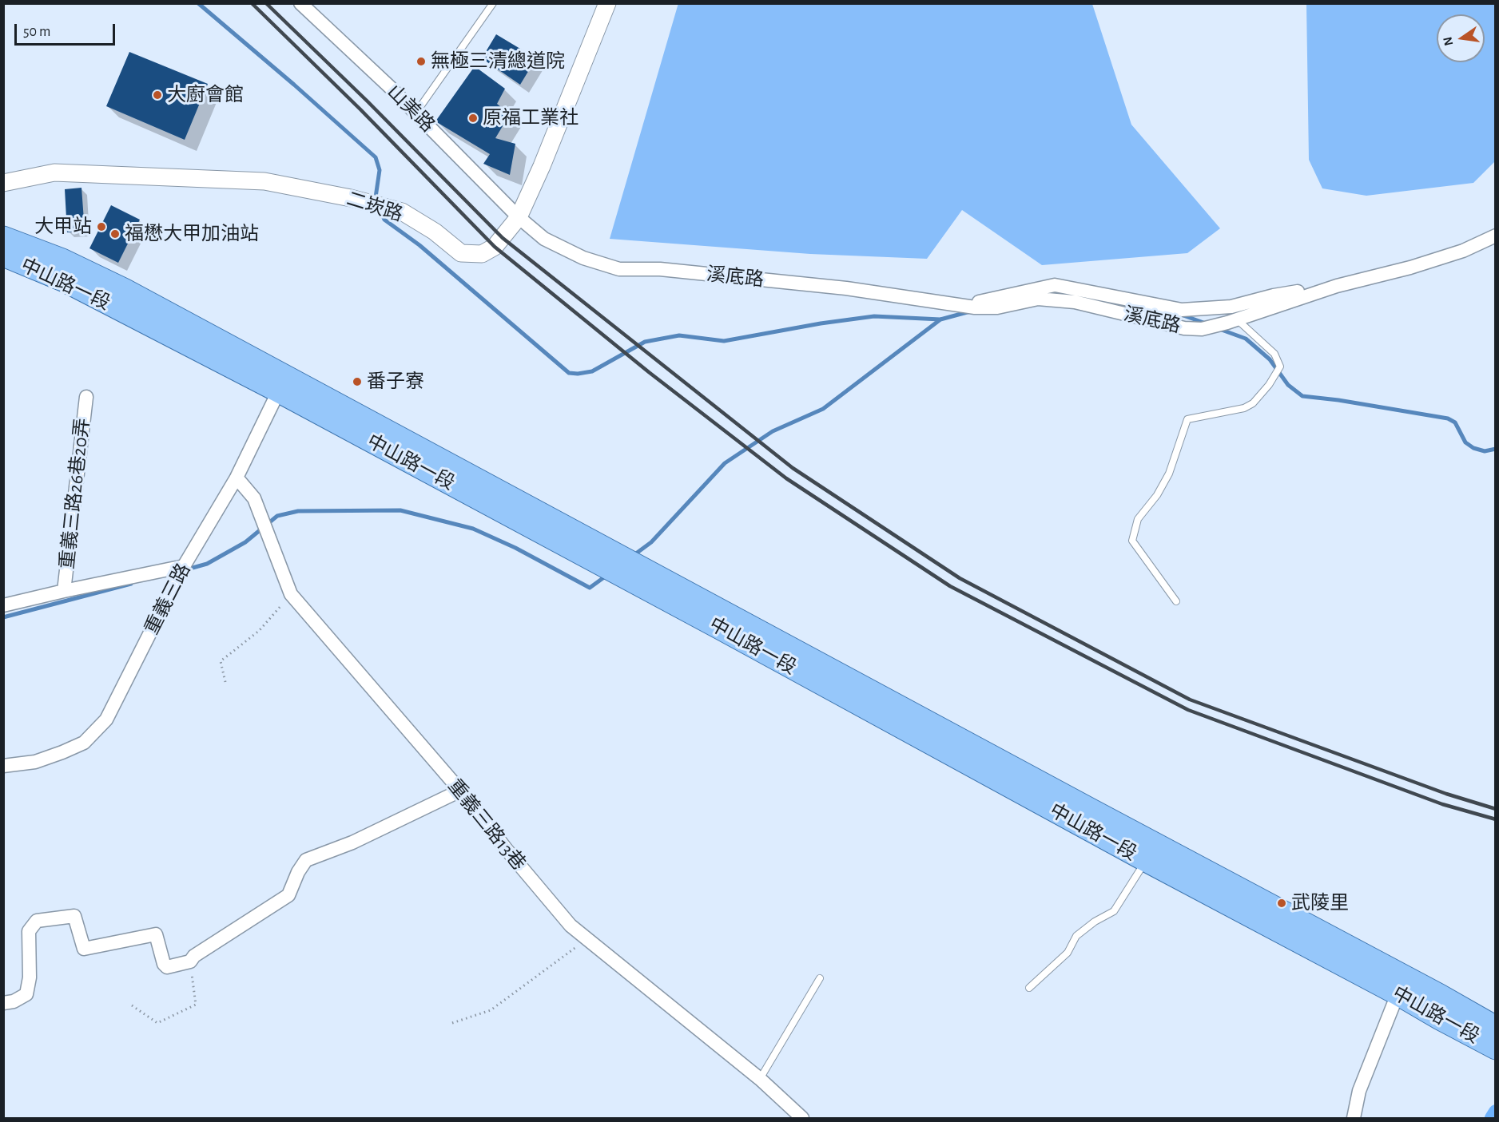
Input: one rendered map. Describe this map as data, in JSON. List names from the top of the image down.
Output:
{
  "streets": {
    "main road": ["中山路一段"],
    "street": [
      "山美路",
      "二崁路",
      "溪底路",
      "重義三路26巷20弄",
      "重義三路",
      "重義三路13巷"
    ]
  },
  "crossings": [
    ["山美路", "二崁路"],
    ["山美路", "溪底路"],
    ["二崁路", "溪底路"],
    ["中山路一段", "重義三路"],
    ["重義三路", "重義三路13巷"]
  ],
  "places": [
    "無極三清總道院",
    "大廚會館",
    "原福工業社",
    "大甲站",
    "福懋大甲加油站",
    "番子寮",
    "武陵里"
  ],
  "scale_bar": "50 m",
  "north": "left"
}
